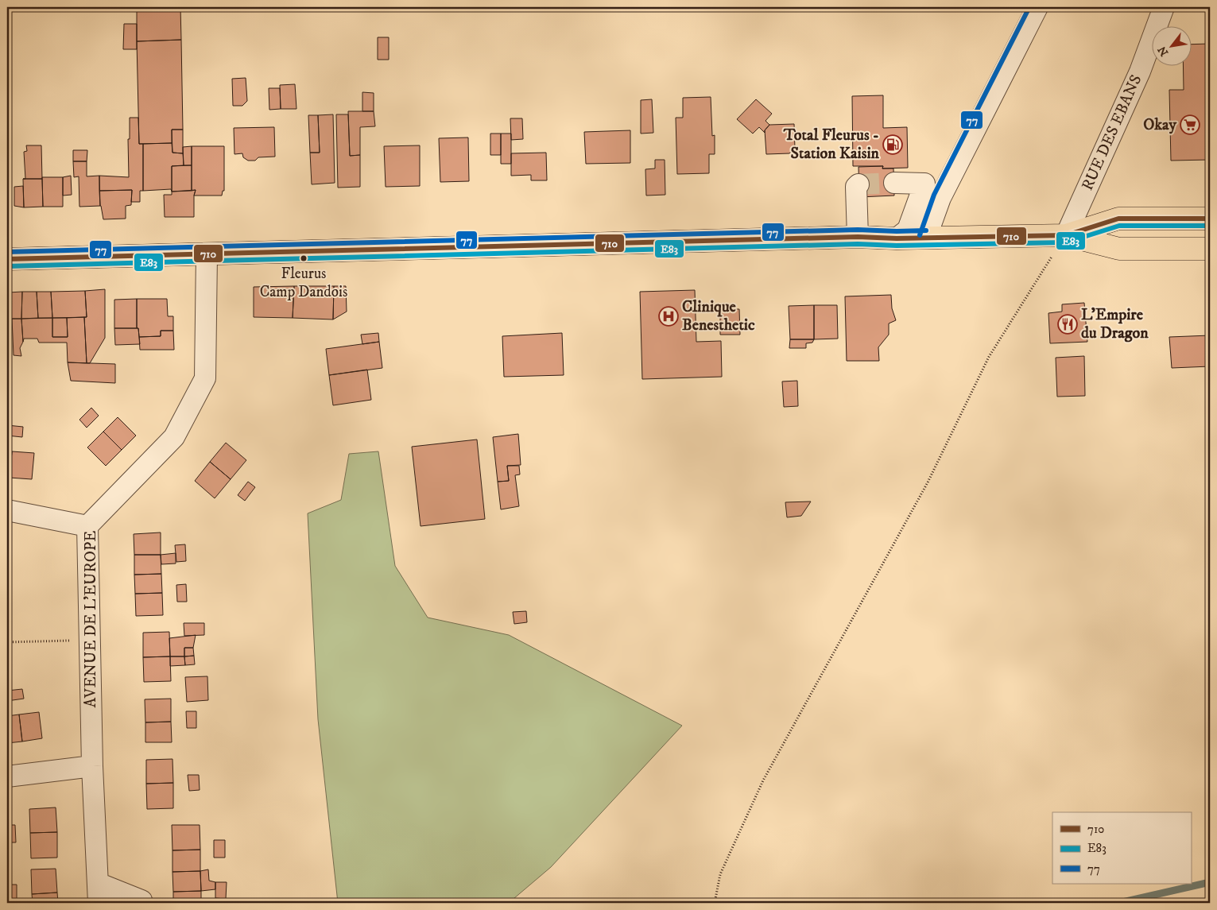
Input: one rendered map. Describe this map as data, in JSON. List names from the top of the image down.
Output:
{
  "streets": {
    "street": ["RUE DES EBANS", "AVENUE DE L'EUROPE"]
  },
  "places": {
    "supermarket": ["Okay"],
    "fuel station": ["Total Fleurus - Station Kaisin"],
    "other": ["Fleurus Camp Dandois"],
    "hospital": ["Clinique Benesthetic"],
    "restaurant": ["L'Empire du Dragon"]
  },
  "lines": ["transit line 77", "transit line 710", "transit line E83"],
  "legend": ["710", "E83", "77"],
  "north": "bottom left"
}
